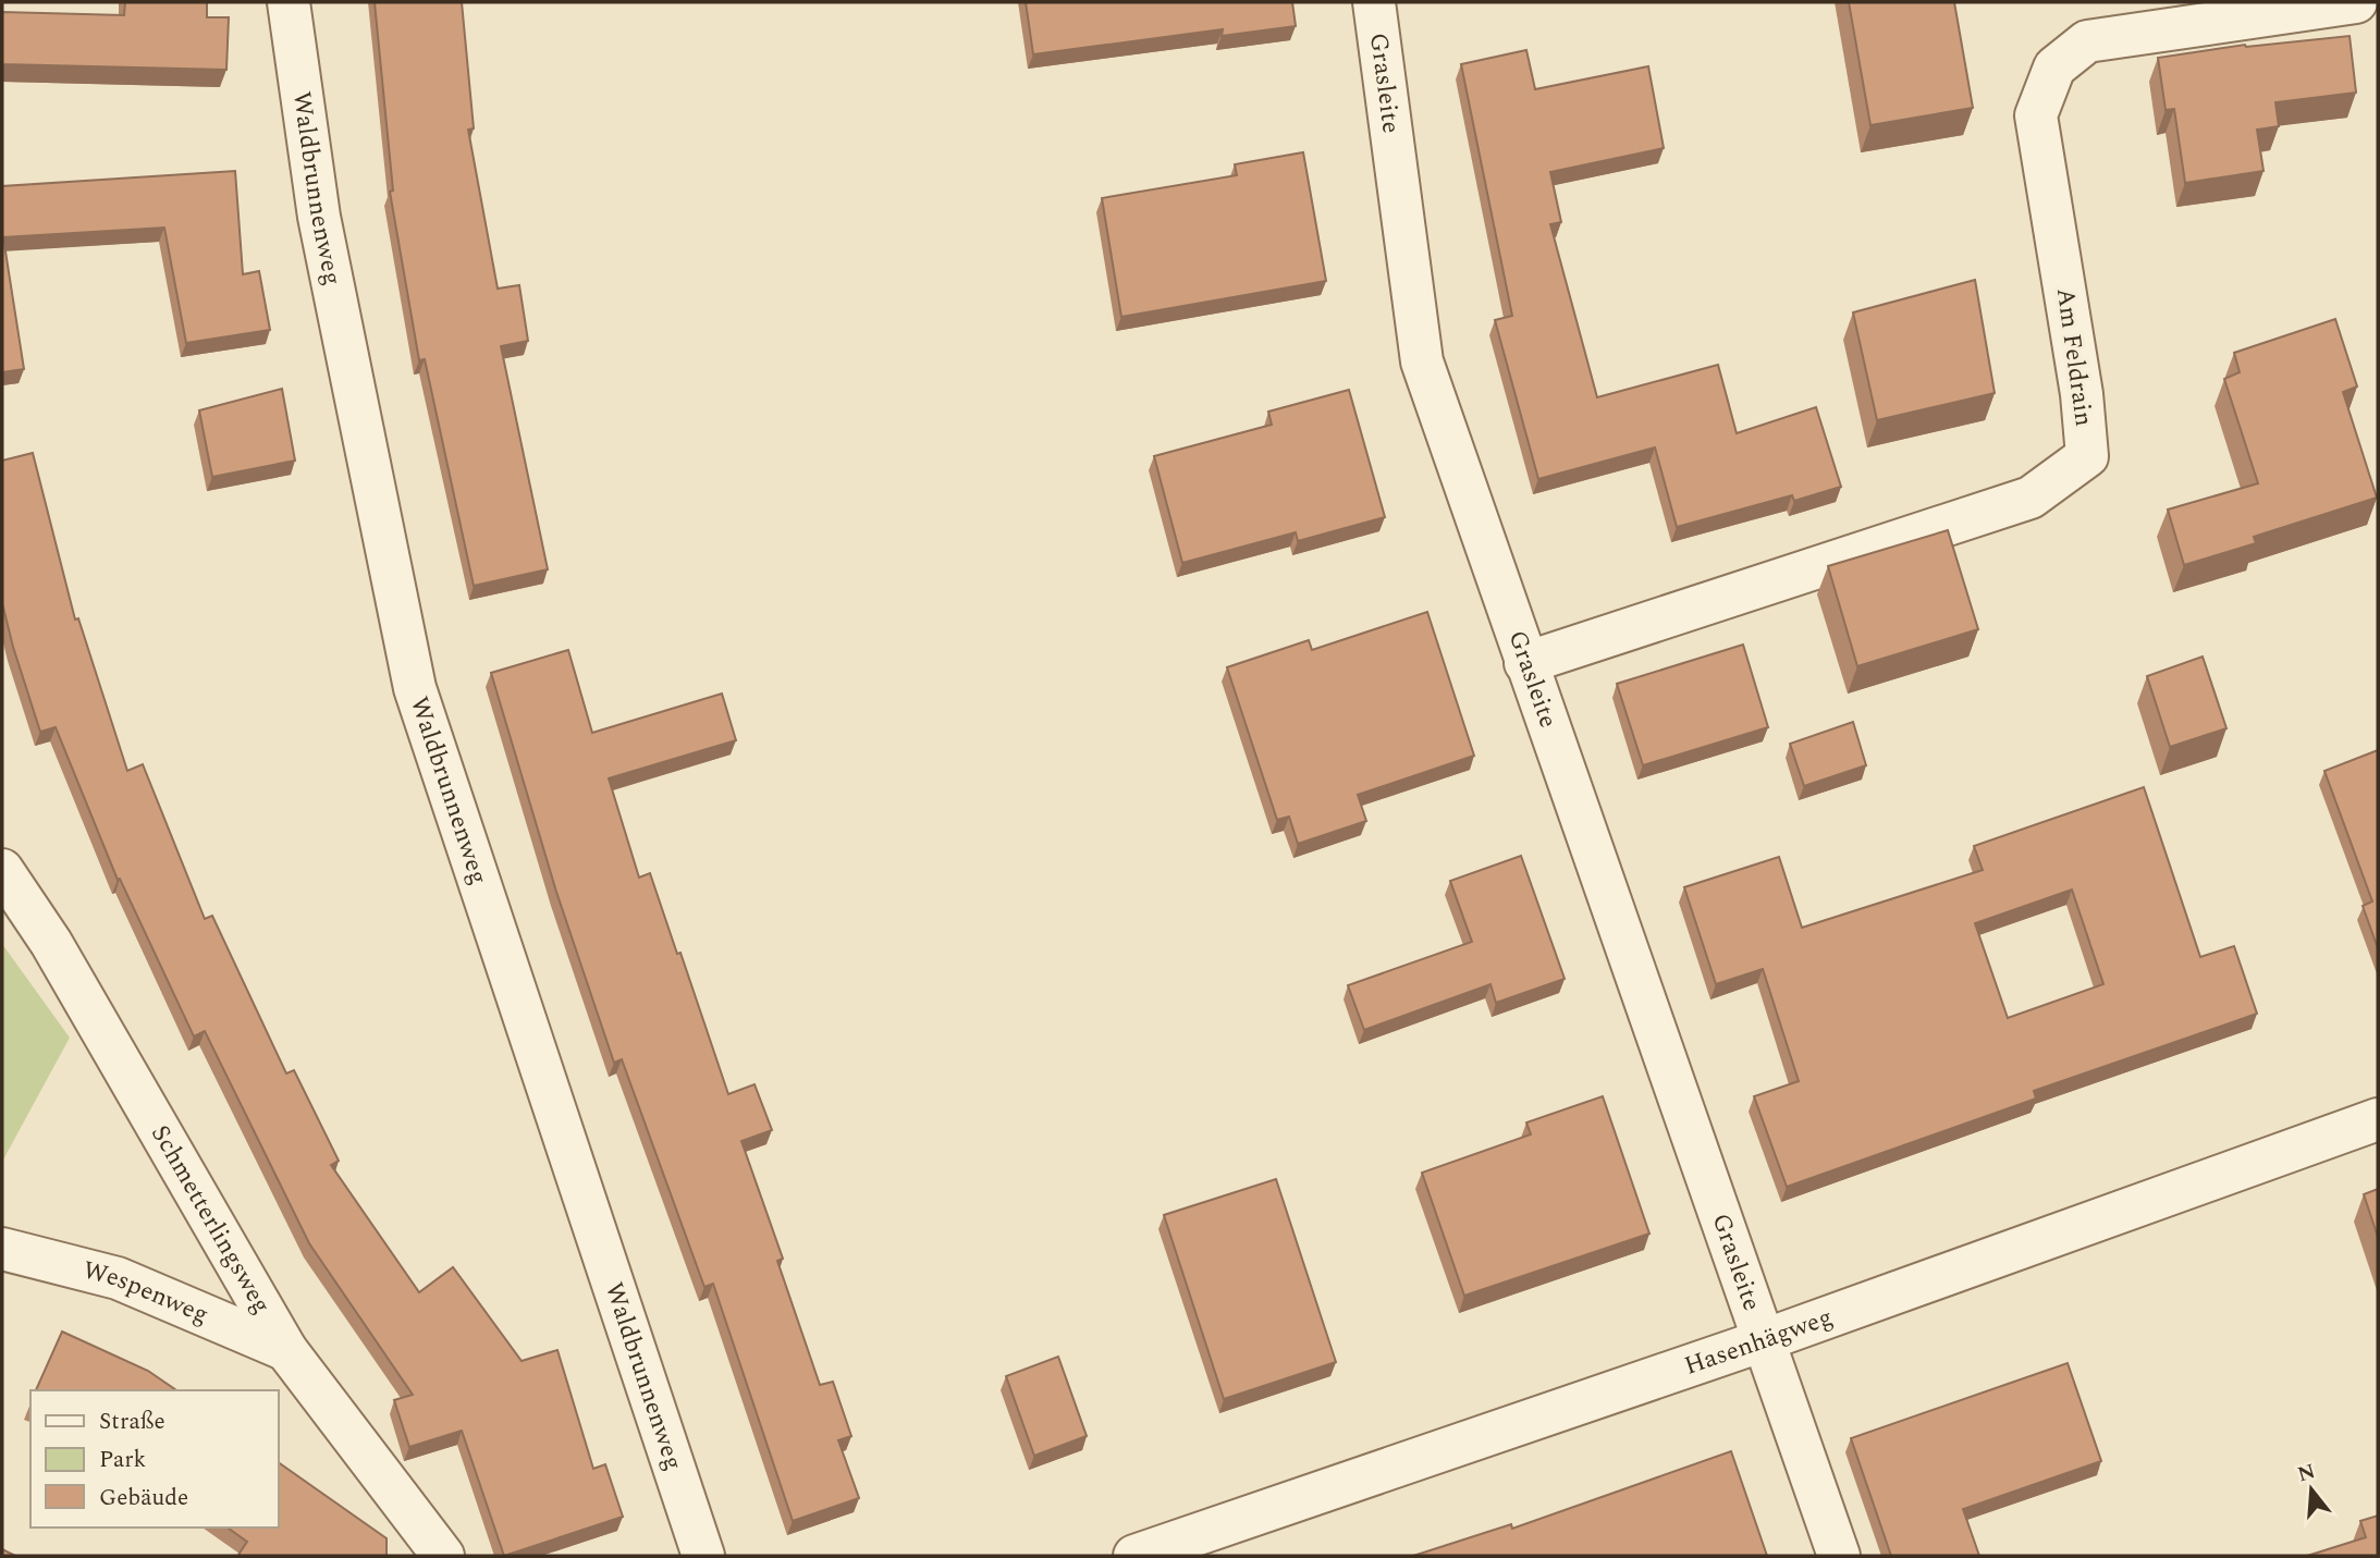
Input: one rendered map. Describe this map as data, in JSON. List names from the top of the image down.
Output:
{
  "streets": {
    "street": [
      "Grasleite",
      "Waldbrunnenweg",
      "Am Feldrain",
      "Schmetterlingsweg",
      "Wespenweg",
      "Hasenhägweg"
    ]
  },
  "crossings": [
    ["Grasleite", "Am Feldrain"],
    ["Grasleite", "Hasenhägweg"],
    ["Schmetterlingsweg", "Wespenweg"]
  ],
  "legend": ["Straße", "Park", "Gebäude"],
  "north": "top"
}
